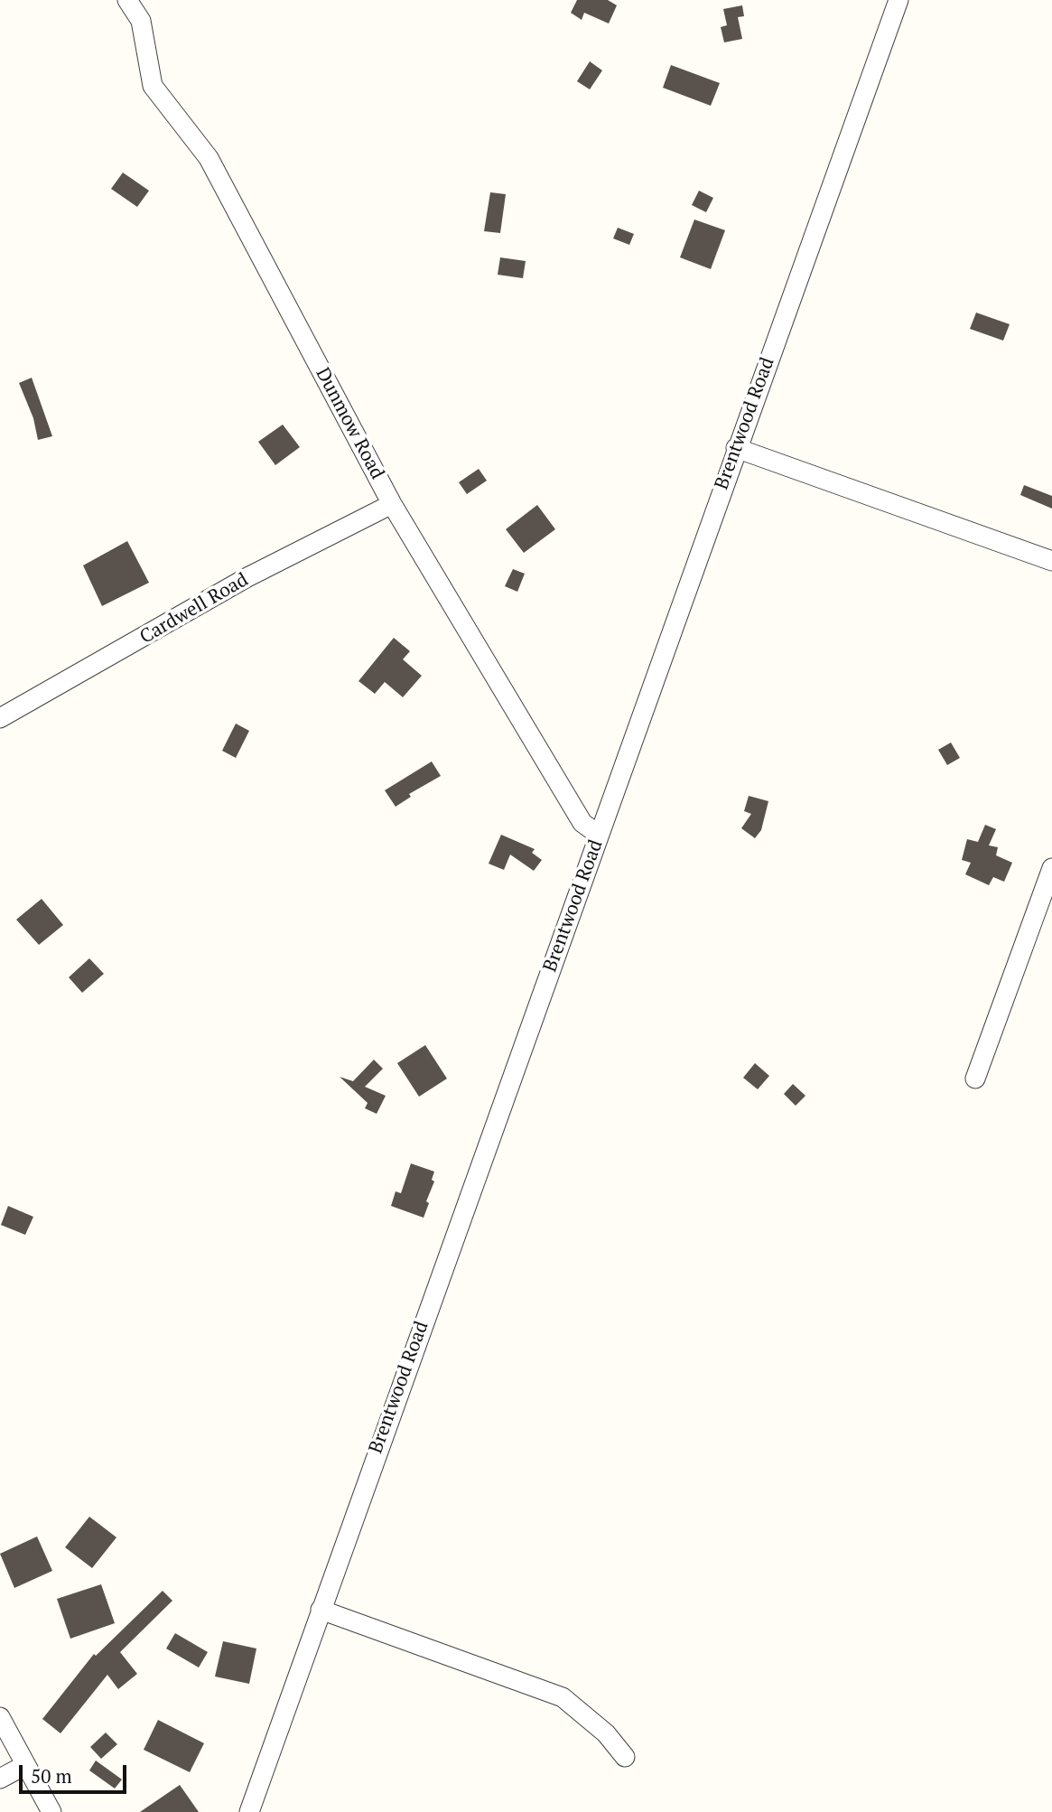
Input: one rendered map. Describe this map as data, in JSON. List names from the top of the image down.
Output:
{
  "streets": {
    "street": ["Dunmow Road", "Brentwood Road", "Cardwell Road"]
  },
  "crossings": [
    ["Dunmow Road", "Brentwood Road"],
    ["Dunmow Road", "Cardwell Road"]
  ],
  "scale_bar": "50 m"
}
